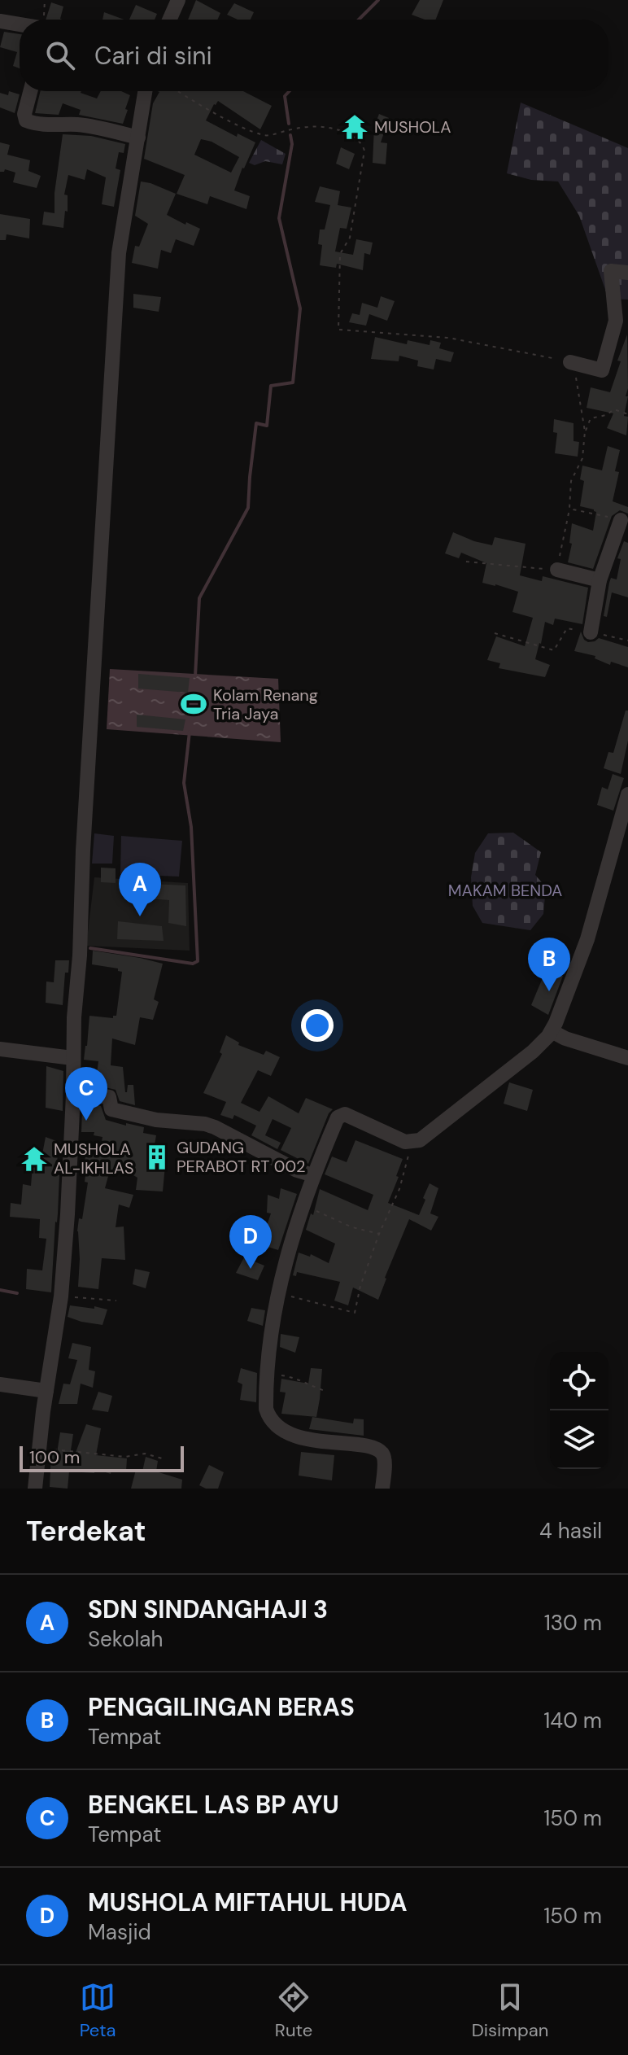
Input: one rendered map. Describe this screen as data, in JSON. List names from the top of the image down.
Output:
{
  "parks": ["MAKAM BENDA"],
  "places": {
    "temple": ["MUSHOLA", "MUSHOLA AL-IKHLAS"],
    "sports": ["Kolam Renang Tria Jaya"],
    "building": ["GUDANG PERABOT RT 002"]
  },
  "scale_bar": "100 m",
  "page": {
    "search": "Cari di sini",
    "pins": [
      "A",
      "B",
      "C",
      "D"
    ],
    "scale": "100 m",
    "heading": ["Terdekat", "4 hasil"],
    "list": [
      {
        "mark": "A",
        "name": "SDN SINDANGHAJI 3",
        "note": "Sekolah",
        "value": "130 m"
      },
      {
        "mark": "B",
        "name": "PENGGILINGAN BERAS",
        "note": "Tempat",
        "value": "140 m"
      },
      {
        "mark": "C",
        "name": "BENGKEL LAS BP AYU",
        "note": "Tempat",
        "value": "150 m"
      },
      {
        "mark": "D",
        "name": "MUSHOLA MIFTAHUL HUDA",
        "note": "Masjid",
        "value": "150 m"
      }
    ],
    "nav": ["Peta", "Rute", "Disimpan"]
  }
}
